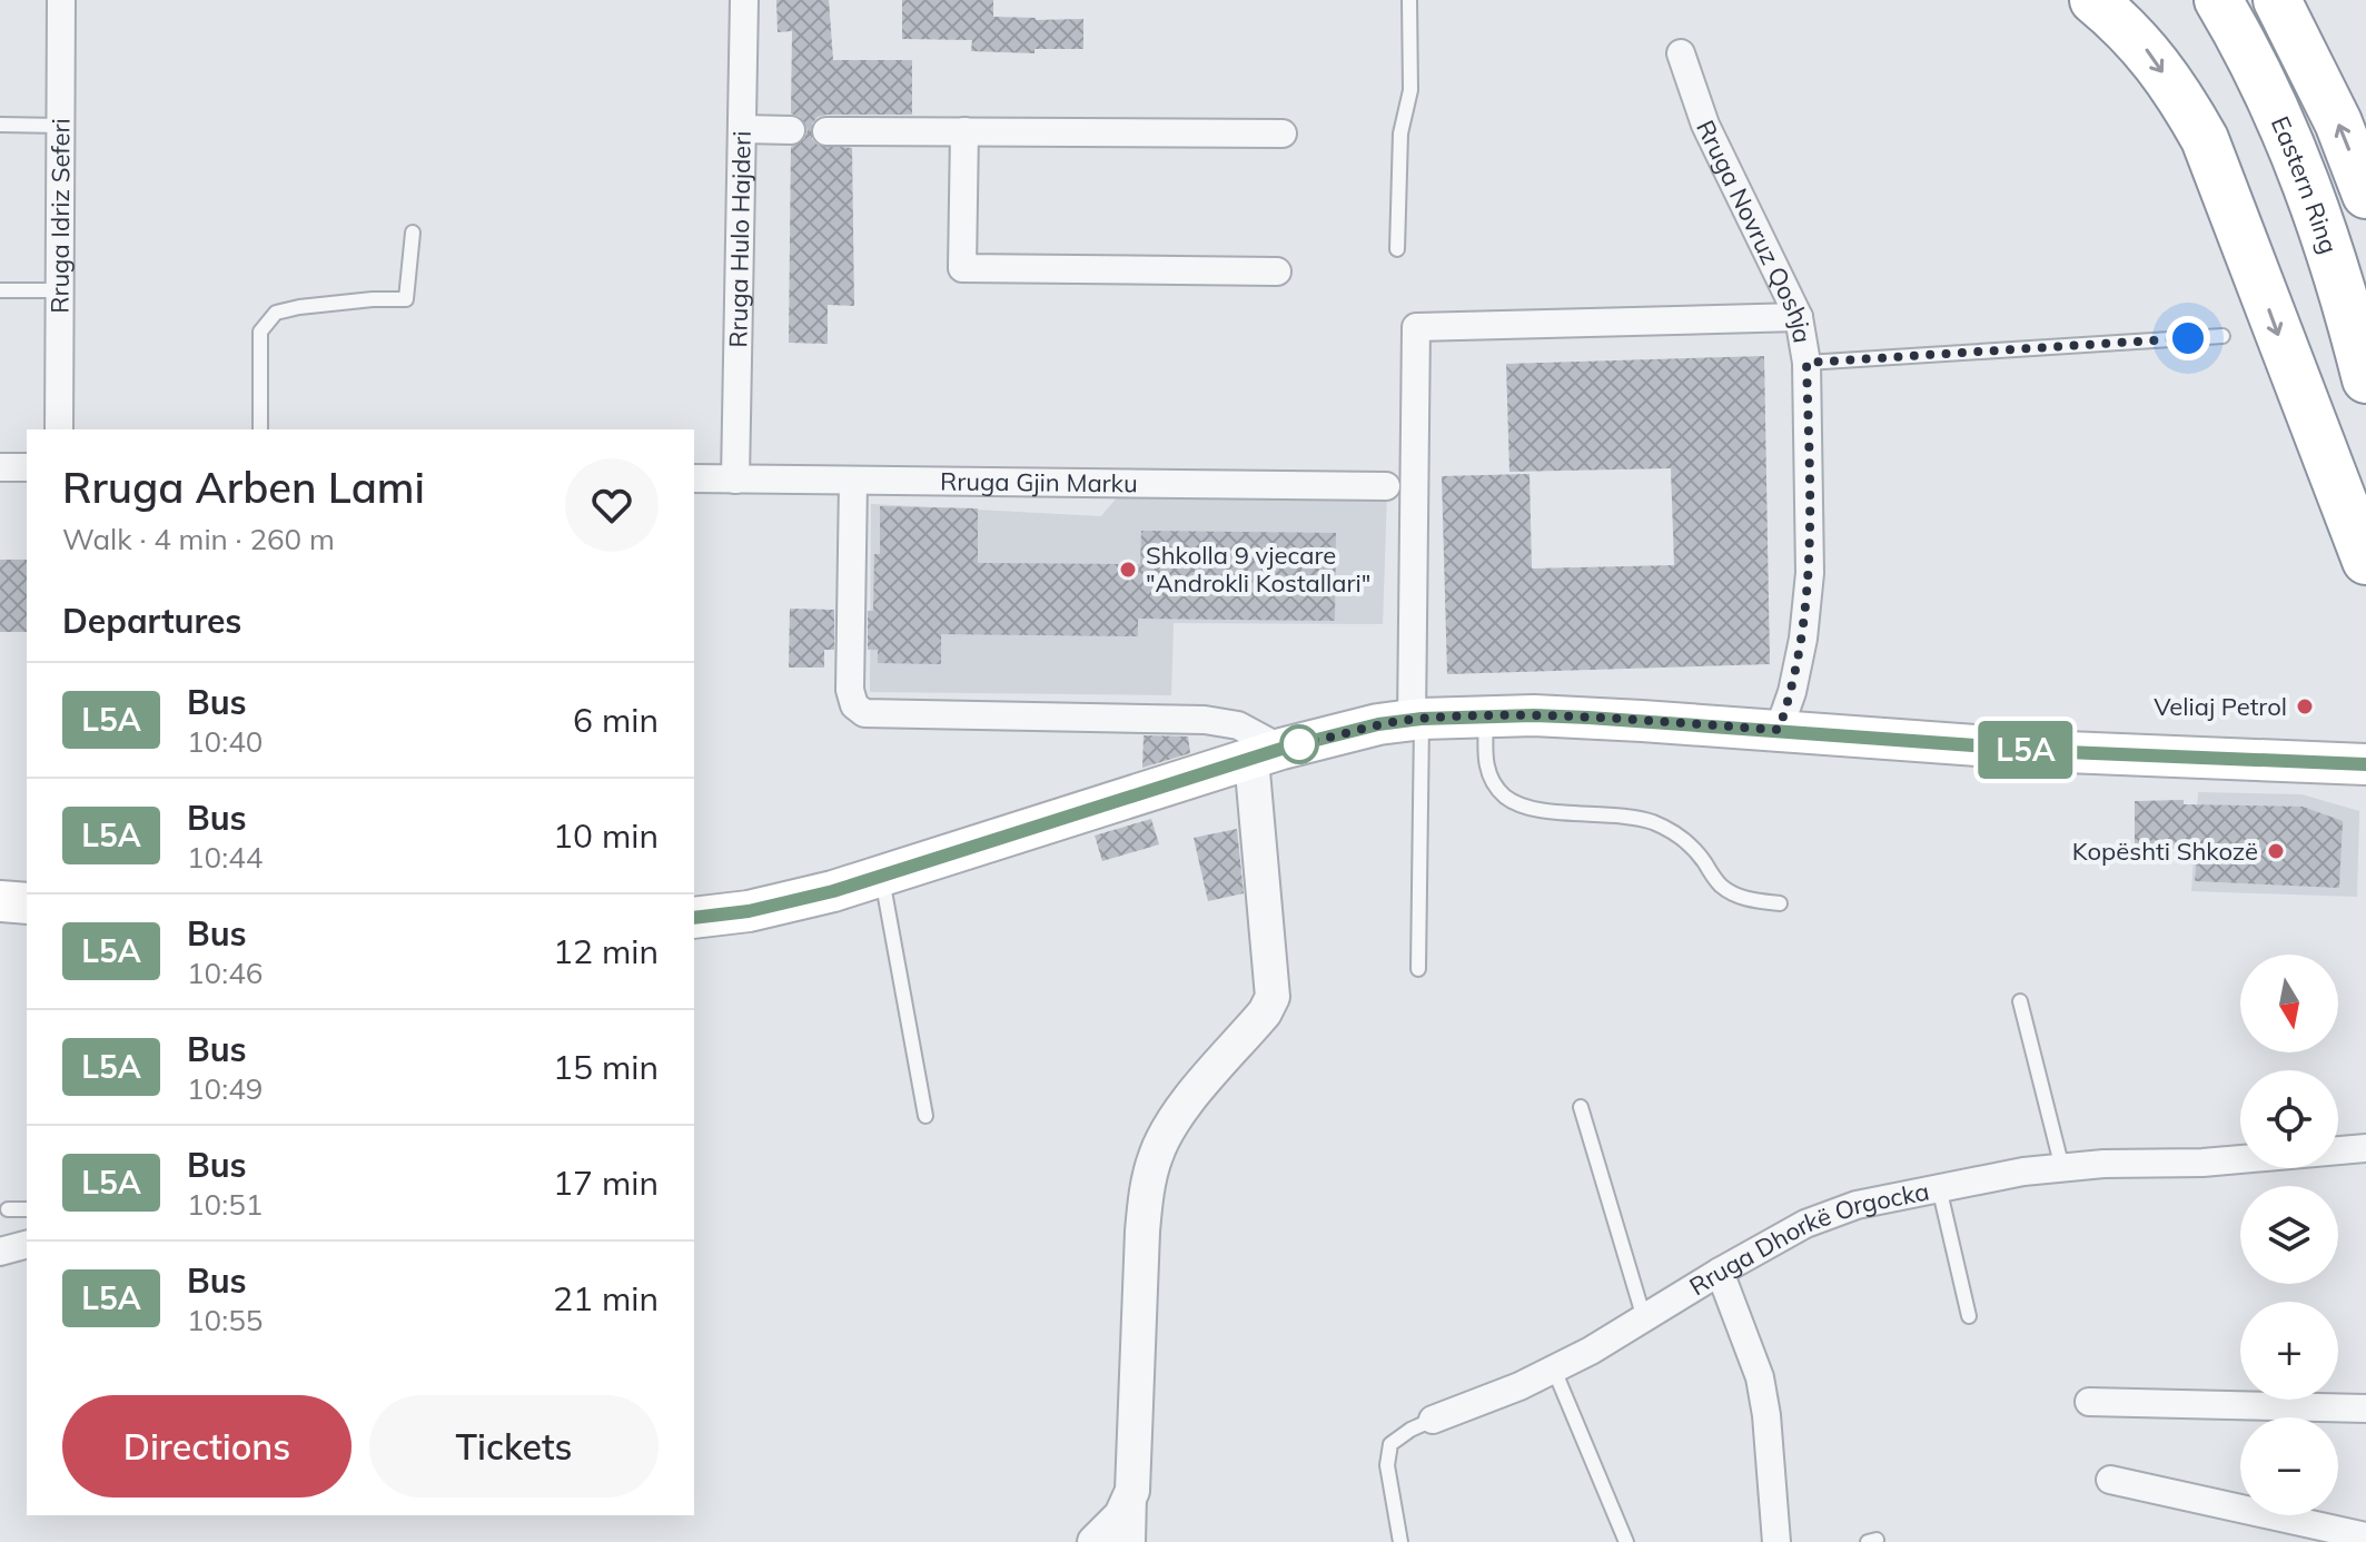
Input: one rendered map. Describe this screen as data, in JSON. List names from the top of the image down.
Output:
{
  "streets": {
    "highway": ["Eastern Ring"],
    "street": [
      "Rruga Idriz Seferi",
      "Rruga Novruz Qoshja",
      "Rruga Hulo Hajderi",
      "Rruga Gjin Marku",
      "Rruga Dhorkë Orgocka"
    ]
  },
  "crossings": [
    ["Rruga Hulo Hajderi", "Rruga Gjin Marku"]
  ],
  "places": ["Shkolla 9 vjecare \"Androkli Kostallari\"", "Veliaj Petrol", "Kopështi Shkozë"],
  "lines": ["bus line L5A"],
  "north": "bottom",
  "page": {
    "on_map": "L5A",
    "heading": [
      ["Rruga Arben Lami", "Walk · 4 min · 260 m"],
      "Departures"
    ],
    "list": [
      {
        "mark": "L5A",
        "name": "Bus",
        "note": "10:40",
        "value": "6 min"
      },
      {
        "mark": "L5A",
        "name": "Bus",
        "note": "10:44",
        "value": "10 min"
      },
      {
        "mark": "L5A",
        "name": "Bus",
        "note": "10:46",
        "value": "12 min"
      },
      {
        "mark": "L5A",
        "name": "Bus",
        "note": "10:49",
        "value": "15 min"
      },
      {
        "mark": "L5A",
        "name": "Bus",
        "note": "10:51",
        "value": "17 min"
      },
      {
        "mark": "L5A",
        "name": "Bus",
        "note": "10:55",
        "value": "21 min"
      }
    ],
    "map_buttons": ["+", "−"],
    "buttons": ["Directions", "Tickets"]
  }
}
